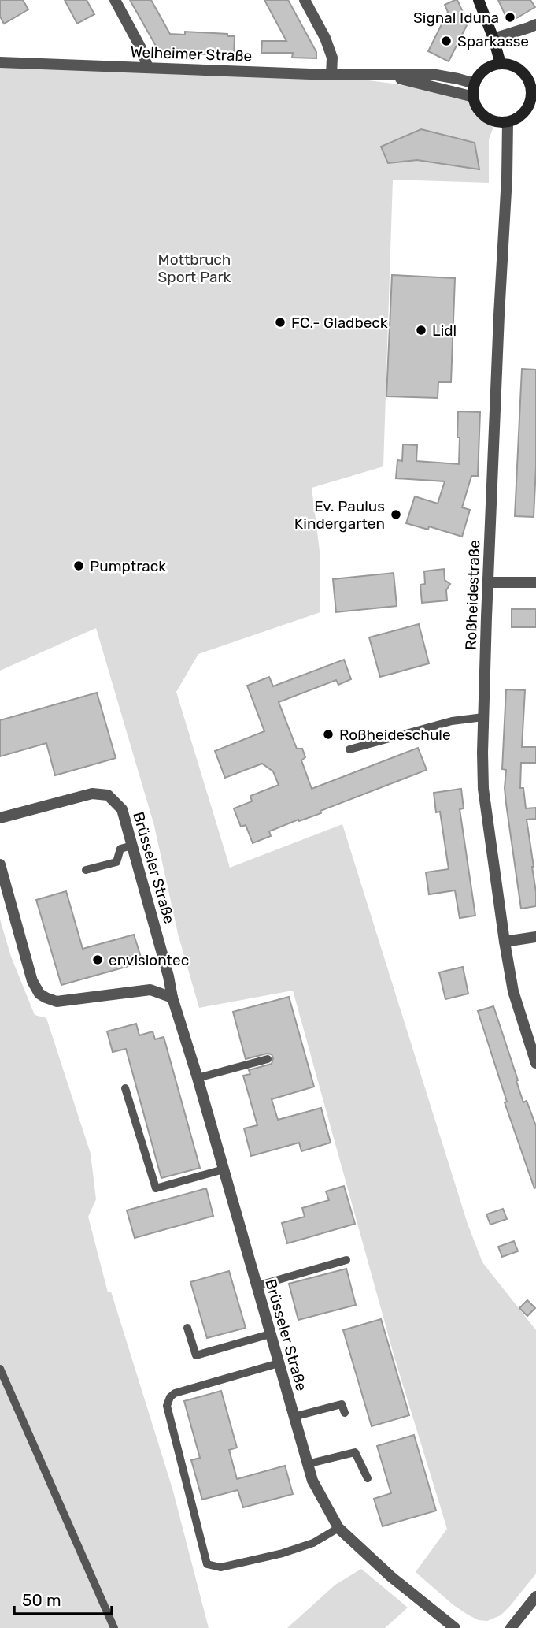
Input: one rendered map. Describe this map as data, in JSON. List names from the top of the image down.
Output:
{
  "streets": {
    "street": ["Welheimer Straße", "Roßheidestraße", "Brüsseler Straße"]
  },
  "crossings": [
    ["Welheimer Straße", "Roßheidestraße"]
  ],
  "parks": ["Mottbruch Sport Park"],
  "places": [
    "Signal Iduna",
    "Sparkasse",
    "FC.- Gladbeck",
    "Lidl",
    "Ev. Paulus Kindergarten",
    "Pumptrack",
    "Roßheideschule",
    "envisiontec"
  ],
  "scale_bar": "50 m"
}
